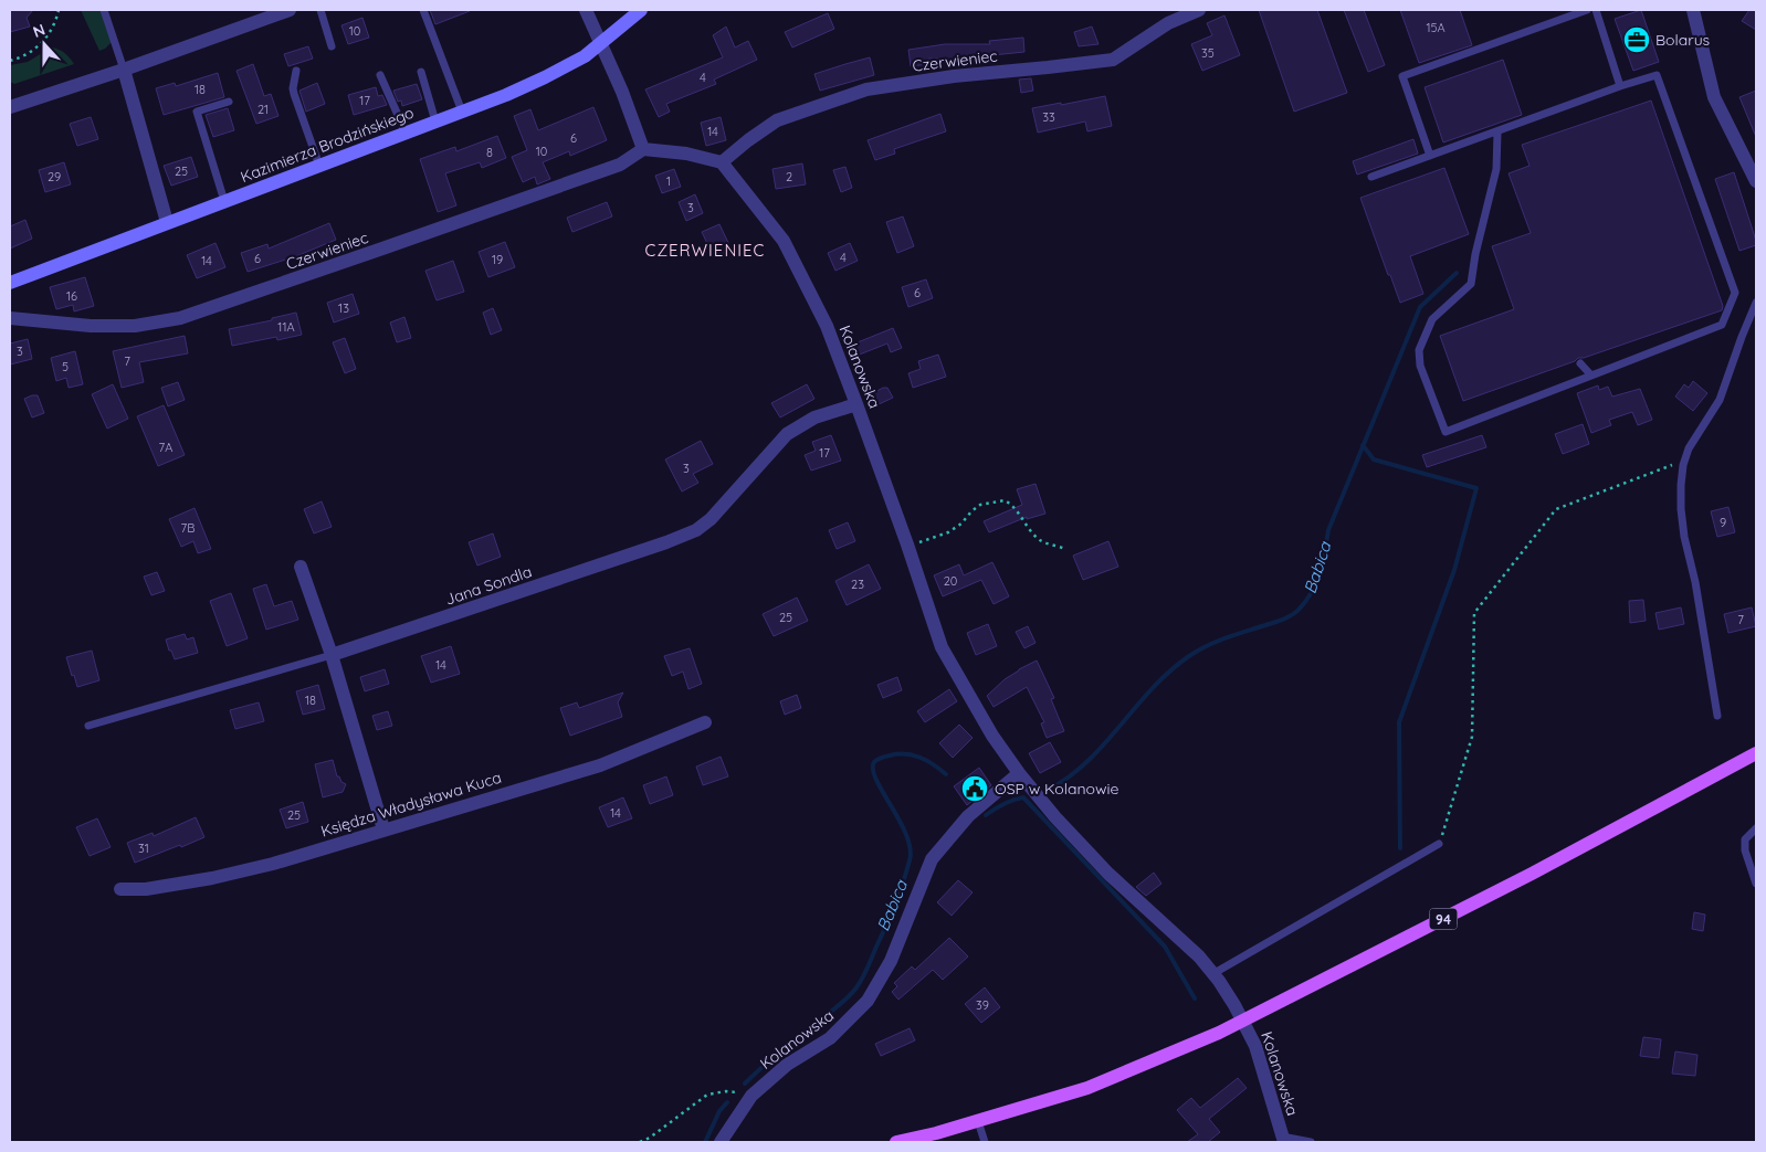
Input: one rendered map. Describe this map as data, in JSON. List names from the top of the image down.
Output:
{
  "streets": {
    "main road": ["Kazimierza Brodzińskiego", "94"],
    "street": [
      "Czerwieniec",
      "Kolanowska",
      "Jana Sondla",
      "Księdza Władysława Kuca"
    ]
  },
  "crossings": [
    ["Czerwieniec", "Kolanowska"],
    ["Kolanowska", "Jana Sondla"]
  ],
  "districts": ["CZERWIENIEC"],
  "water": ["Babica"],
  "places": {
    "office": ["Bolarus"],
    "public building": ["OSP w Kolanowie"]
  },
  "house_numbers": [
    "15A",
    "10",
    "35",
    "4",
    "18",
    "17",
    "21",
    "33",
    "14",
    "6",
    "10",
    "8",
    "25",
    "29",
    "2",
    "1",
    "3",
    "4",
    "6",
    "19",
    "14",
    "6",
    "16",
    "13",
    "11A",
    "3",
    "7",
    "5",
    "7A",
    "17",
    "3",
    "9",
    "7B",
    "20",
    "23",
    "25",
    "7",
    "14",
    "18",
    "14",
    "25",
    "31",
    "39"
  ],
  "north": "top"
}
